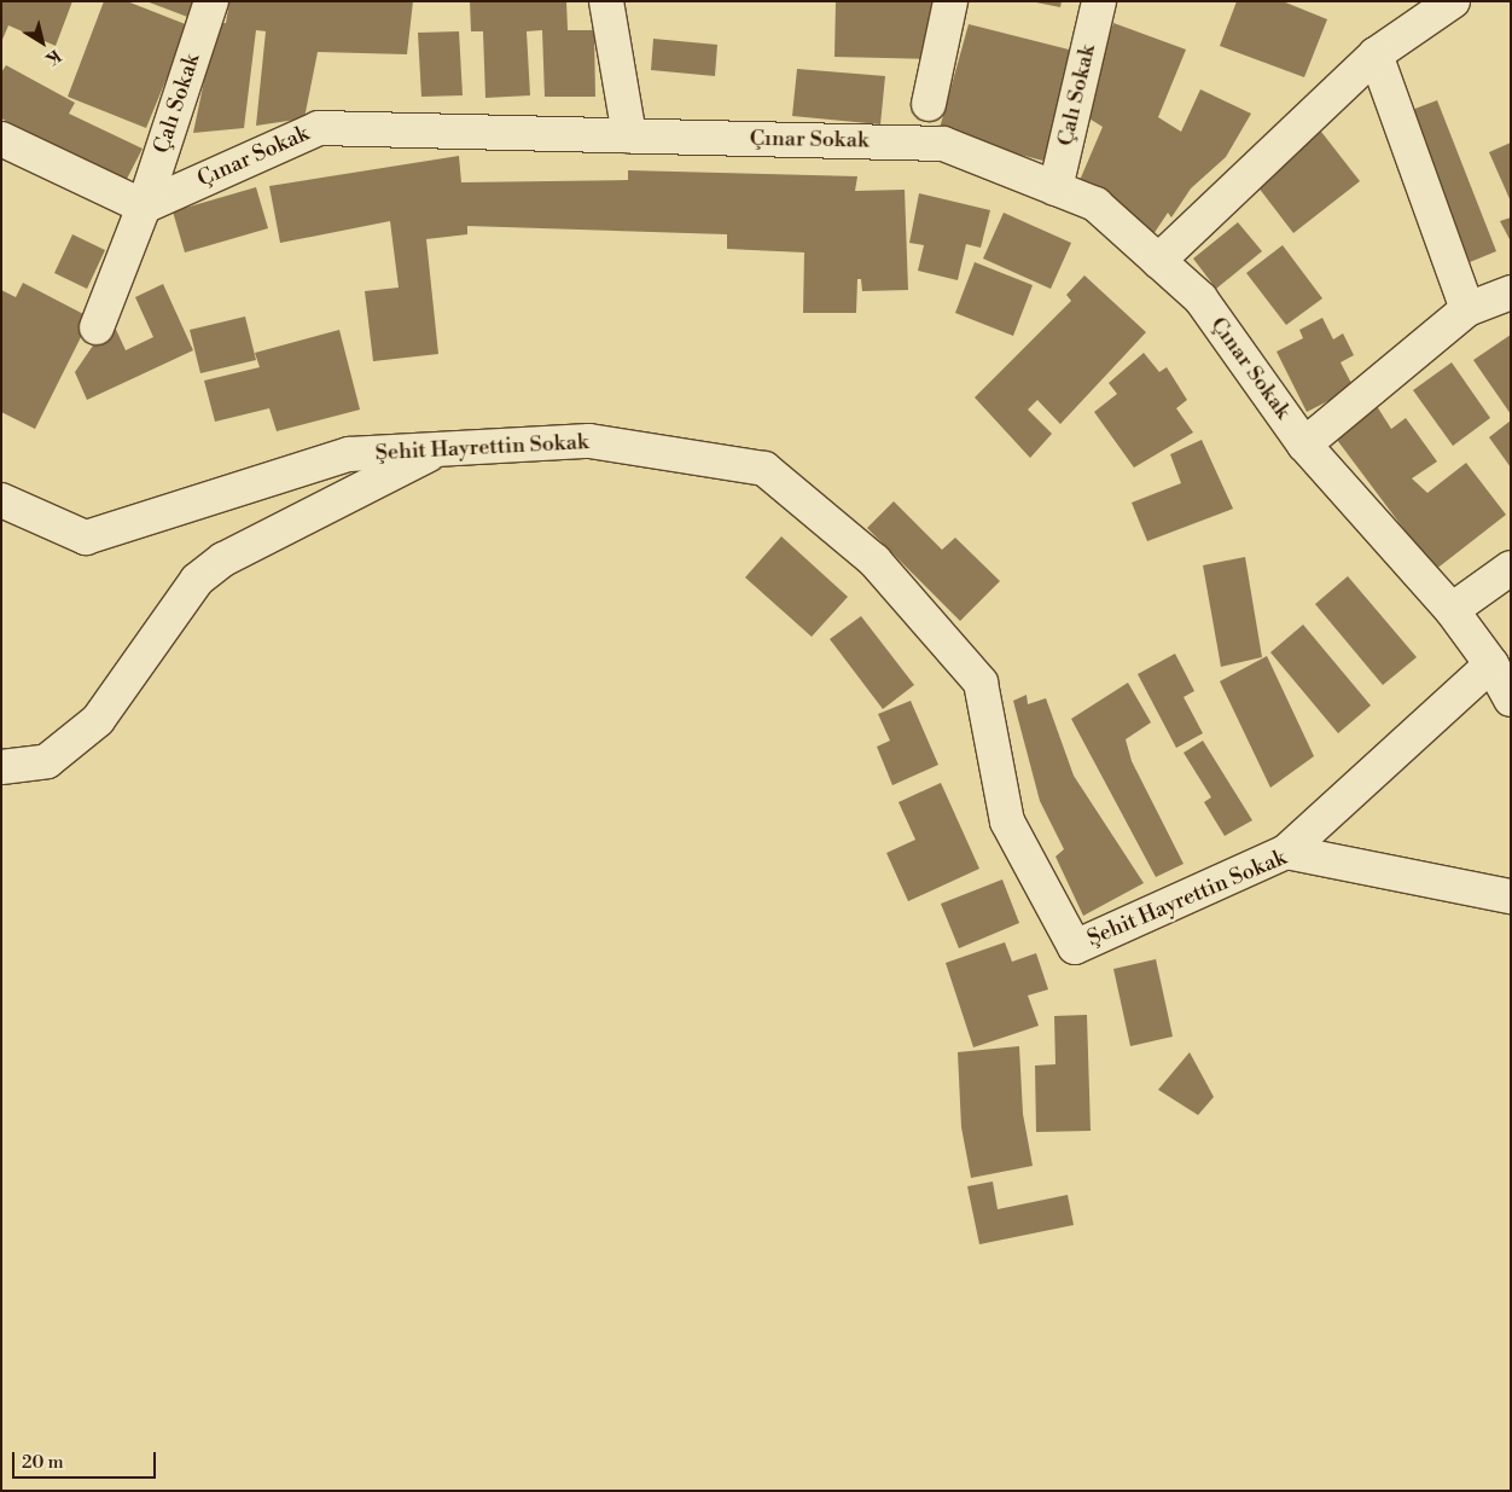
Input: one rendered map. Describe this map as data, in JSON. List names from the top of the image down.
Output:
{
  "streets": {
    "street": ["Çalı Sokak", "Çınar Sokak", "Şehit Hayrettin Sokak"]
  },
  "crossings": [
    ["Çalı Sokak", "Çınar Sokak"]
  ],
  "scale_bar": "20 m",
  "north": "bottom right"
}
